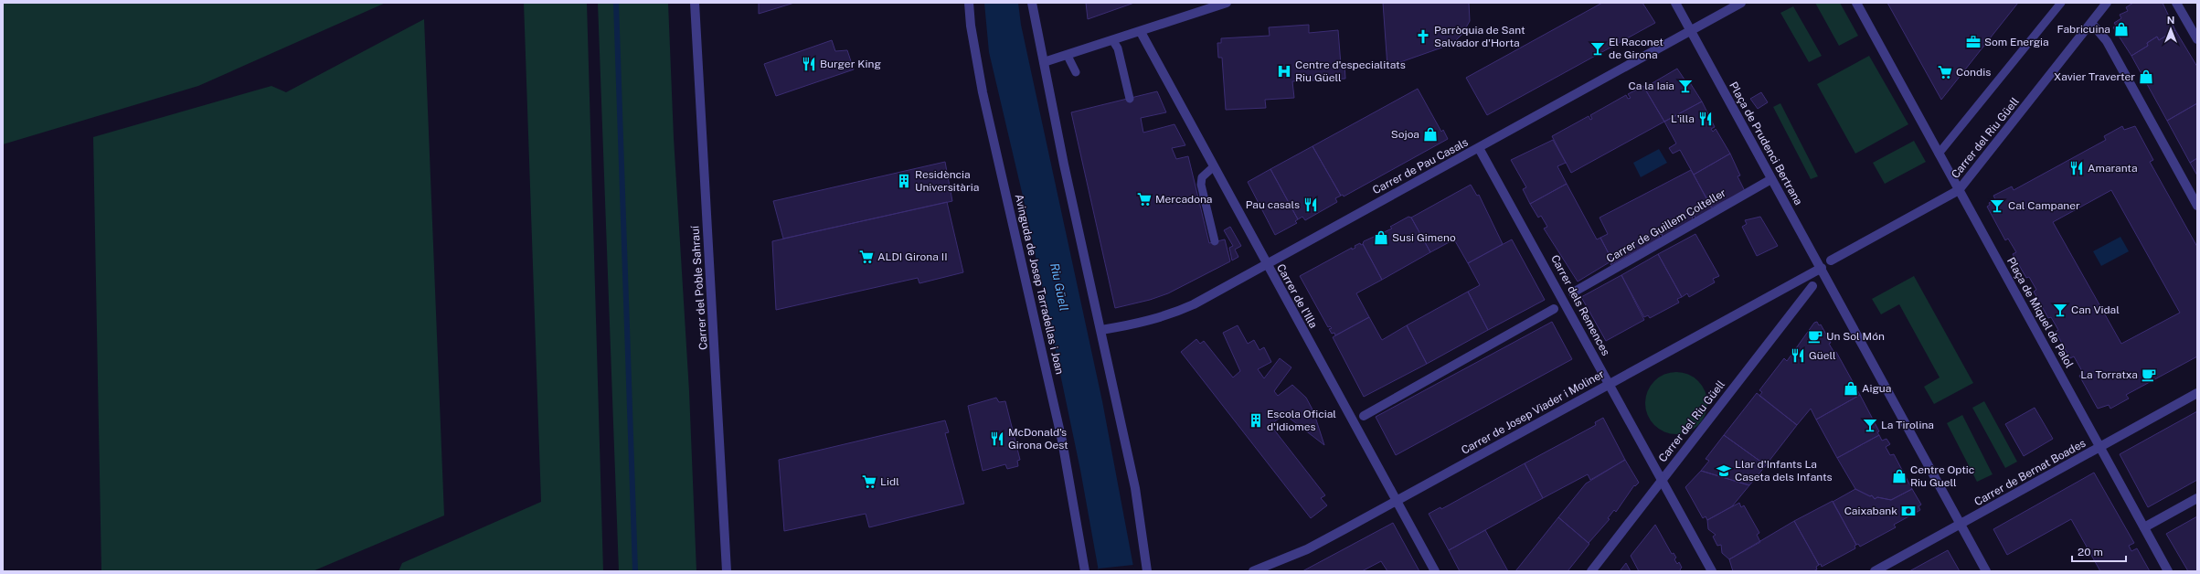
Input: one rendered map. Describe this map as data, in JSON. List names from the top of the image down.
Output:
{
  "streets": {
    "street": [
      "Carrer del Riu Güell",
      "Plaça de Prudenci Bertrana",
      "Carrer de Pau Casals",
      "Carrer de Guillem Colteller",
      "Avinguda de Josep Tarradellas i Joan",
      "Carrer del Poble Sahrauí",
      "Carrer de l'Illa",
      "Carrer dels Remences",
      "Plaça de Miquel de Palol",
      "Carrer de Josep Viader i Moliner",
      "Carrer de Bernat Boades"
    ]
  },
  "crossings": [
    ["Carrer del Riu Güell", "Carrer dels Remences"],
    ["Carrer del Riu Güell", "Plaça de Miquel de Palol"],
    ["Plaça de Prudenci Bertrana", "Carrer de Pau Casals"],
    ["Plaça de Prudenci Bertrana", "Carrer de Guillem Colteller"],
    ["Plaça de Prudenci Bertrana", "Carrer de Josep Viader i Moliner"],
    ["Carrer de Pau Casals", "Carrer de l'Illa"],
    ["Carrer de Pau Casals", "Carrer dels Remences"],
    ["Carrer de l'Illa", "Carrer de Josep Viader i Moliner"],
    ["Carrer dels Remences", "Carrer de Josep Viader i Moliner"],
    ["Plaça de Miquel de Palol", "Carrer de Bernat Boades"]
  ],
  "water": ["Riu Güell"],
  "places": {
    "shop": [
      "Fabricuina",
      "Xavier Traverter",
      "Sojoa",
      "Susi Gimeno",
      "Aigua",
      "Centre Optic Riu Guell"
    ],
    "church": ["Parròquia de Sant Salvador d'Horta"],
    "office": ["Som Energia"],
    "bar": [
      "El Raconet de Girona",
      "Ca la Iaia",
      "Cal Campaner",
      "Can Vidal",
      "La Tirolina"
    ],
    "restaurant": [
      "Burger King",
      "L'illa",
      "Amaranta",
      "Pau casals",
      "Güell",
      "McDonald's Girona Oest"
    ],
    "hospital": ["Centre d'especialitats Riu Güell"],
    "supermarket": [
      "Condis",
      "Mercadona",
      "ALDI Girona II",
      "Lidl"
    ],
    "building": ["Residència Universitària", "Escola Oficial d'Idiomes"],
    "cafe": ["Un Sol Món", "La Torratxa"],
    "school or university": ["Llar d'Infants La Caseta dels Infants"],
    "bank": ["Caixabank"]
  },
  "scale_bar": "20 m",
  "north": "top"
}
